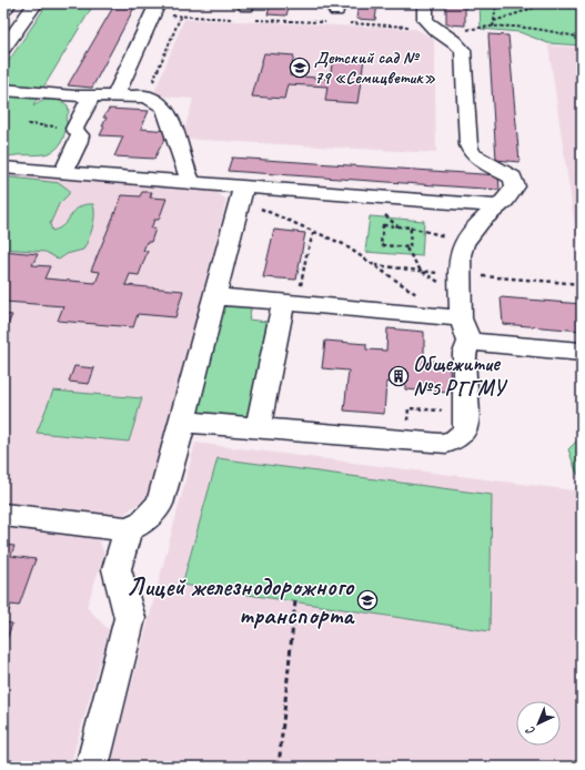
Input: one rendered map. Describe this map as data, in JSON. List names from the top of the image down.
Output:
{
  "places": {
    "school or university": ["Детский сад № 79 «Семицветик»", "Лицей железнодорожного транспорта"],
    "building": ["Общежитие №5 РГГМУ"]
  },
  "north": "bottom left"
}
